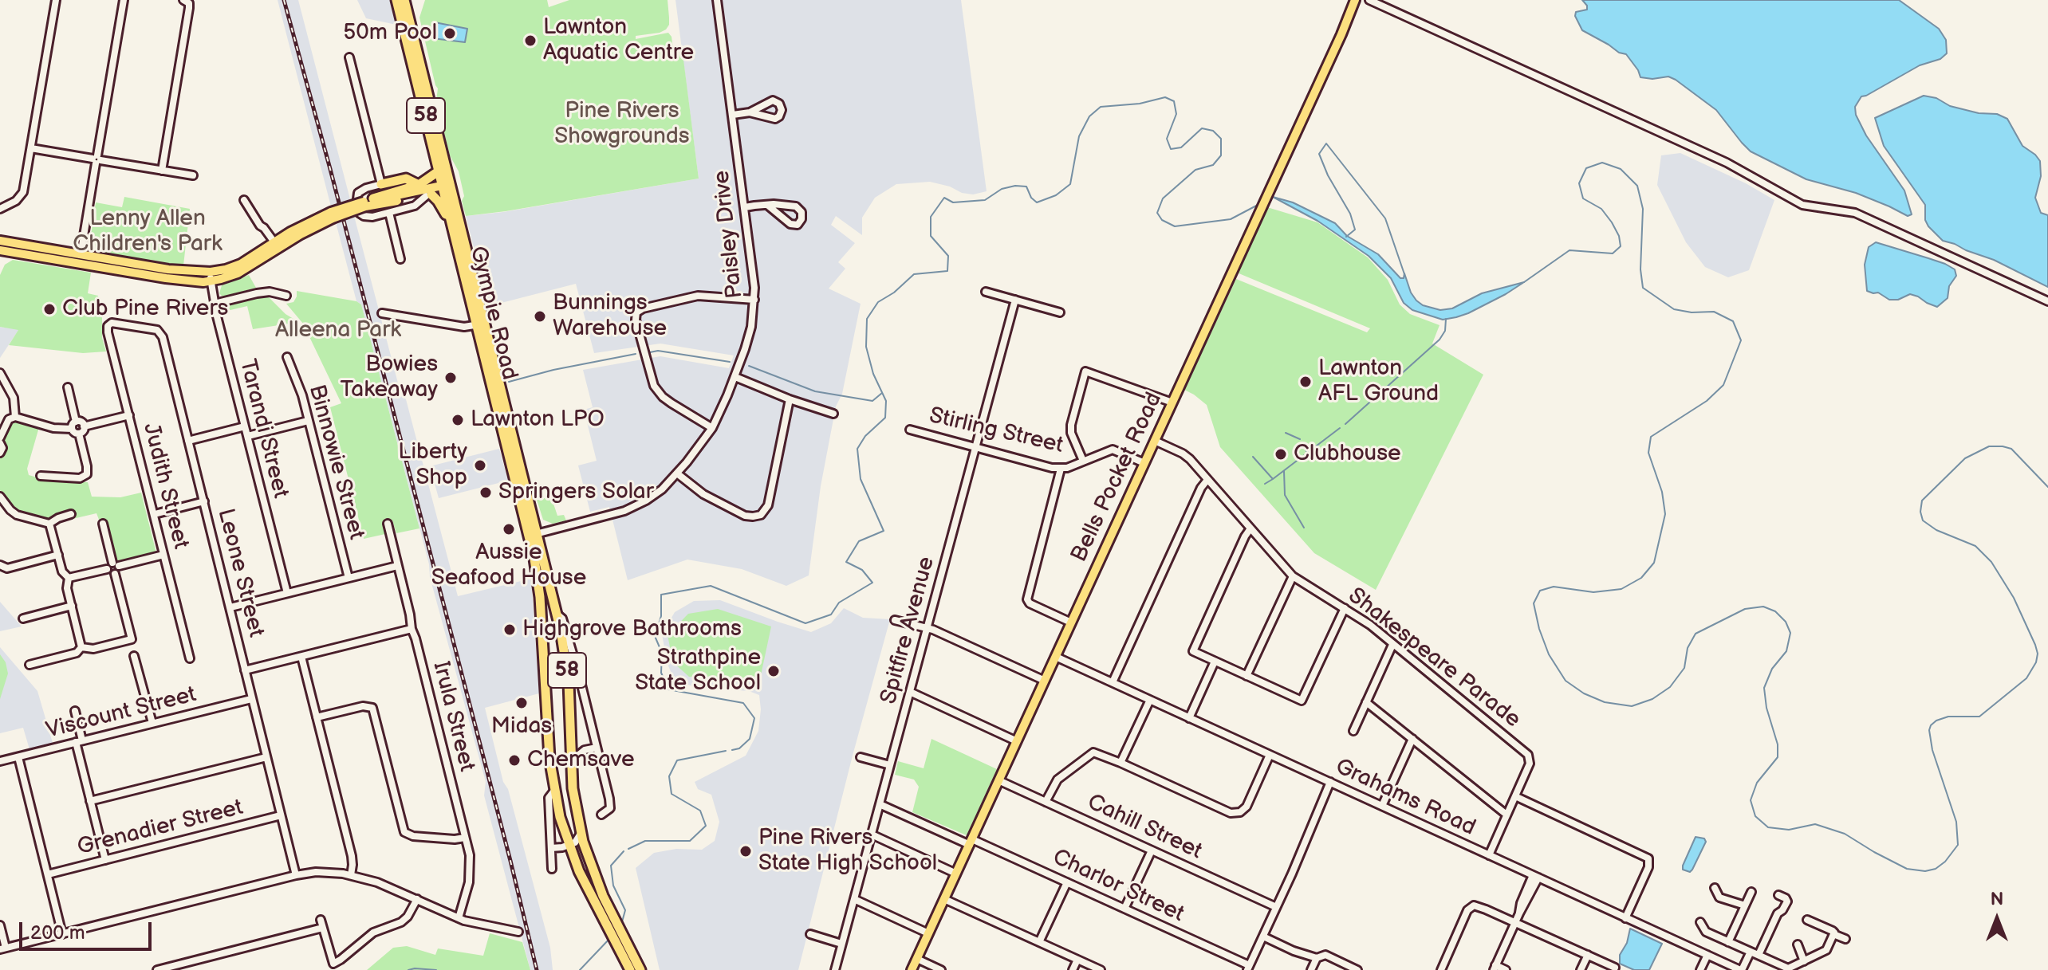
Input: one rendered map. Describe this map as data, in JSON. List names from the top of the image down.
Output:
{
  "streets": {
    "highway": ["58", "Gympie Road"],
    "main road": ["Bells Pocket Road"],
    "street": [
      "Paisley Drive",
      "Tarandi Street",
      "Stirling Street",
      "Binnowie Street",
      "Judith Street",
      "Leone Street",
      "Spitfire Avenue",
      "Shakespeare Parade",
      "Viscount Street",
      "Irula Street",
      "Grahams Road",
      "Cahill Street",
      "Grenadier Street",
      "Charlor Street"
    ]
  },
  "crossings": [
    ["Paisley Drive", "Gympie Road"],
    ["Stirling Street", "Bells Pocket Road"],
    ["Stirling Street", "Spitfire Avenue"],
    ["Bells Pocket Road", "Shakespeare Parade"],
    ["Bells Pocket Road", "Grahams Road"],
    ["Bells Pocket Road", "Cahill Street"],
    ["Bells Pocket Road", "Charlor Street"],
    ["Judith Street", "Leone Street"],
    ["Leone Street", "Viscount Street"],
    ["Leone Street", "Grenadier Street"],
    ["Spitfire Avenue", "Charlor Street"],
    ["Shakespeare Parade", "Grahams Road"]
  ],
  "parks": ["Pine Rivers Showgrounds", "Lenny Allen Children's Park", "Alleena Park"],
  "places": [
    "50m Pool",
    "Lawnton Aquatic Centre",
    "Club Pine Rivers",
    "Bunnings Warehouse",
    "Bowies Takeaway",
    "Lawnton AFL Ground",
    "Lawnton LPO",
    "Clubhouse",
    "Liberty Shop",
    "Springers Solar",
    "Aussie Seafood House",
    "Highgrove Bathrooms",
    "Strathpine State School",
    "Midas",
    "Chemsave",
    "Pine Rivers State High School"
  ],
  "scale_bar": "200 m",
  "north": "top"
}
